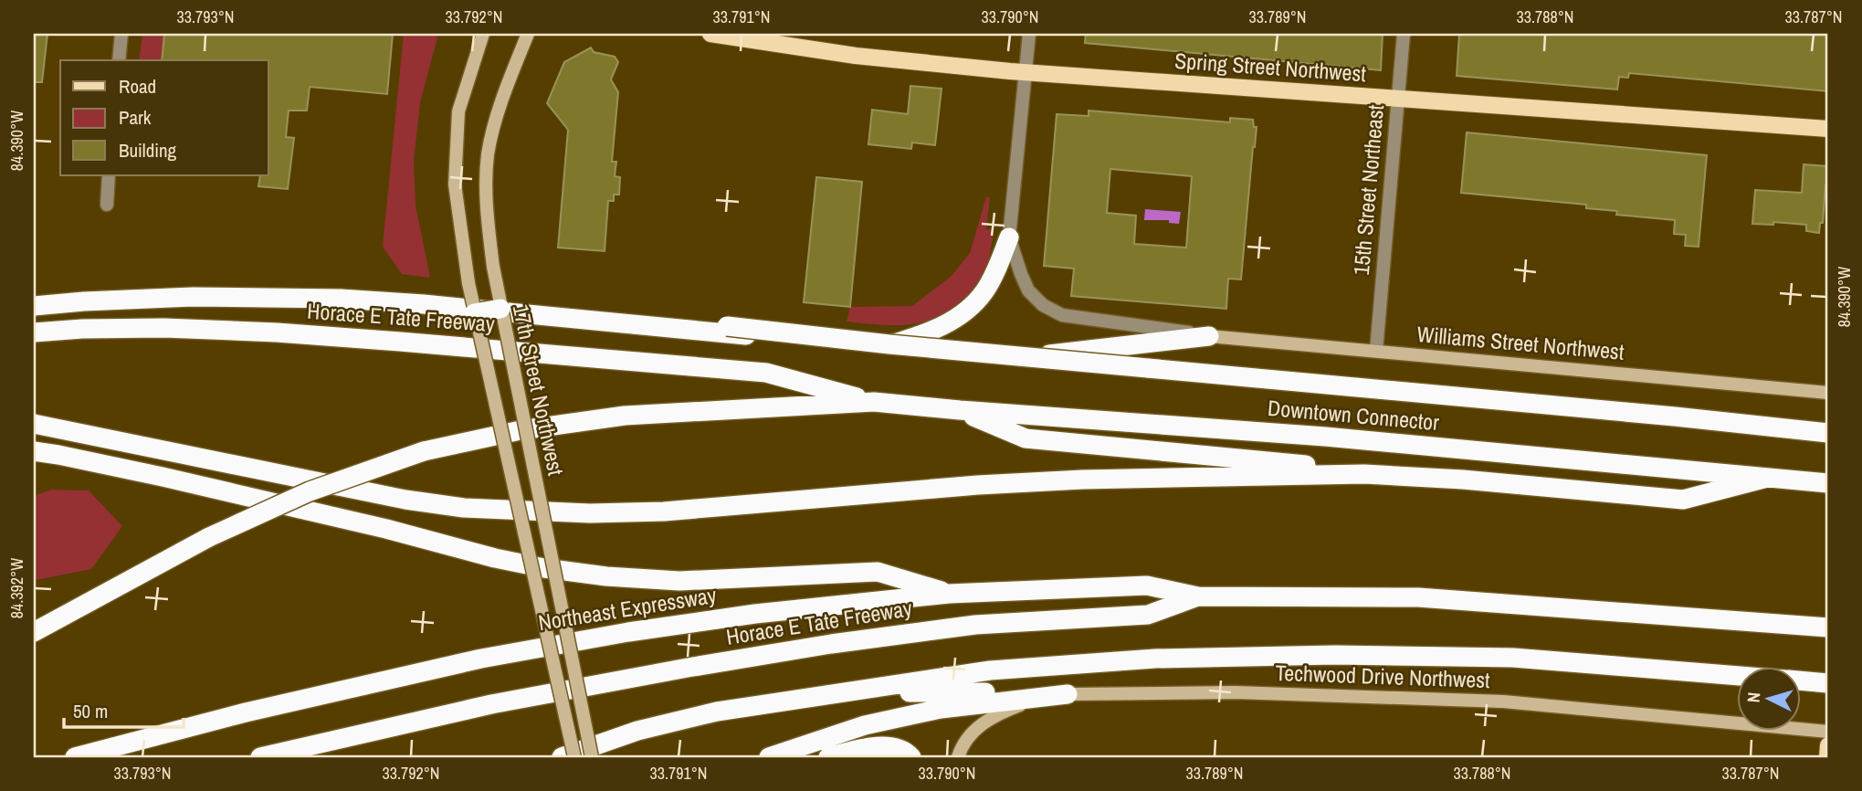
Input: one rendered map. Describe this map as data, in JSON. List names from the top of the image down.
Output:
{
  "streets": {
    "highway": ["Horace E Tate Freeway", "Downtown Connector", "Northeast Expressway"],
    "main road": ["Spring Street Northwest"],
    "street": [
      "15th Street Northeast",
      "Williams Street Northwest",
      "17th Street Northwest",
      "Techwood Drive Northwest"
    ]
  },
  "crossings": [
    ["Spring Street Northwest", "15th Street Northeast"],
    ["15th Street Northeast", "Williams Street Northwest"],
    ["Horace E Tate Freeway", "Downtown Connector"],
    ["Horace E Tate Freeway", "Northeast Expressway"]
  ],
  "legend": ["Road", "Park", "Building"],
  "scale_bar": "50 m",
  "north": "left",
  "coordinates": [
    "33.793°N",
    "33.792°N",
    "33.791°N",
    "33.790°N",
    "33.789°N",
    "33.788°N",
    "33.787°N",
    "84.390°W",
    "84.392°W"
  ]
}
